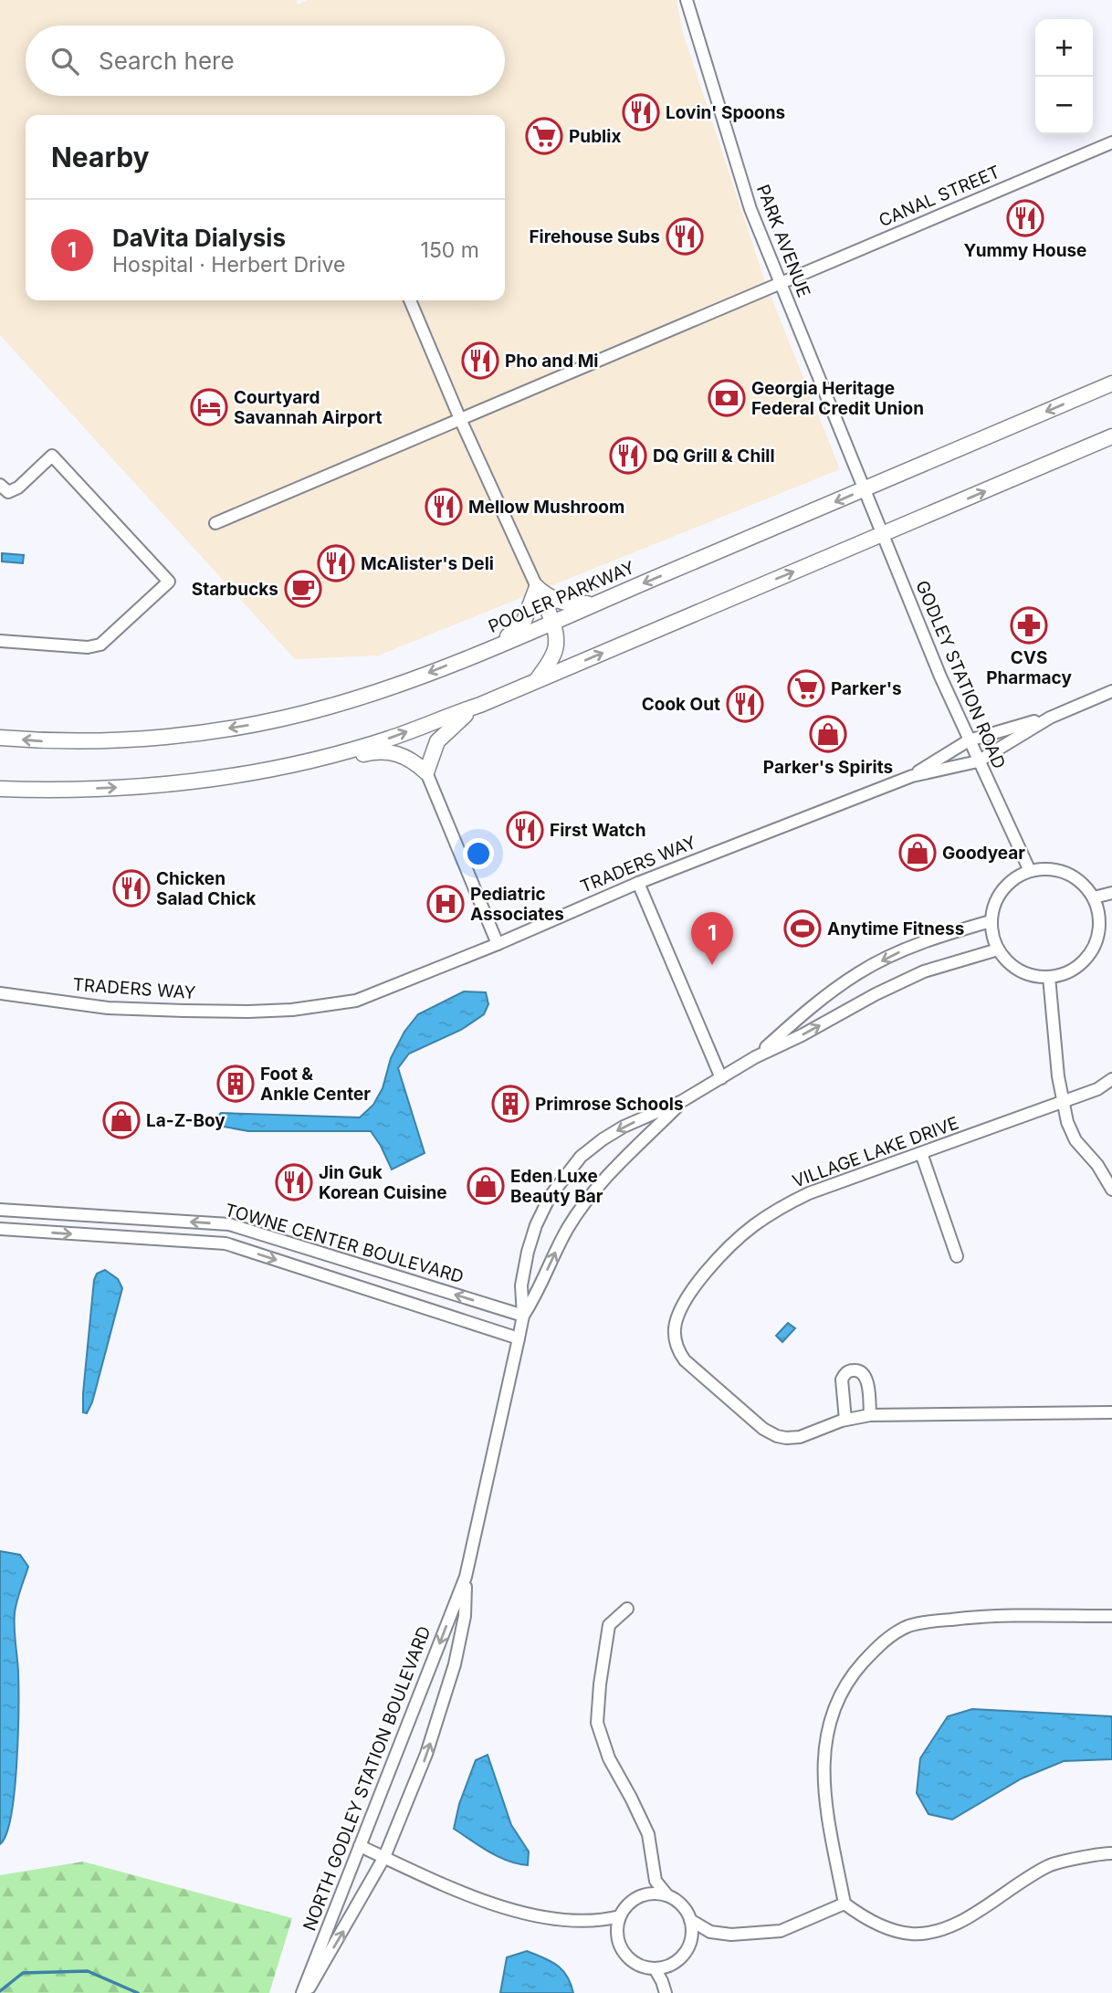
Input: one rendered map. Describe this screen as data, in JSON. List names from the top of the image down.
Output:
{
  "streets": {
    "main road": ["POOLER PARKWAY"],
    "street": [
      "CANAL STREET",
      "PARK AVENUE",
      "GODLEY STATION ROAD",
      "TRADERS WAY",
      "VILLAGE LAKE DRIVE",
      "TOWNE CENTER BOULEVARD",
      "NORTH GODLEY STATION BOULEVARD"
    ]
  },
  "crossings": [
    ["CANAL STREET", "PARK AVENUE"],
    ["PARK AVENUE", "POOLER PARKWAY"],
    ["PARK AVENUE", "GODLEY STATION ROAD"],
    ["POOLER PARKWAY", "GODLEY STATION ROAD"],
    ["GODLEY STATION ROAD", "TRADERS WAY"],
    ["GODLEY STATION ROAD", "NORTH GODLEY STATION BOULEVARD"],
    ["TOWNE CENTER BOULEVARD", "NORTH GODLEY STATION BOULEVARD"]
  ],
  "places": {
    "restaurant": [
      "Lovin' Spoons",
      "Yummy House",
      "Firehouse Subs",
      "Pho and Mi",
      "DQ Grill & Chill",
      "Mellow Mushroom",
      "McAlister's Deli",
      "Cook Out",
      "First Watch",
      "Chicken Salad Chick",
      "Jin Guk Korean Cuisine"
    ],
    "supermarket": ["Publix", "Parker's"],
    "bank": ["Georgia Heritage Federal Credit Union"],
    "hotel": ["Courtyard Savannah Airport"],
    "cafe": ["Starbucks"],
    "pharmacy": ["CVS Pharmacy"],
    "shop": [
      "Parker's Spirits",
      "Goodyear",
      "La-Z-Boy",
      "Eden Luxe Beauty Bar"
    ],
    "hospital": ["Pediatric Associates"],
    "sports": ["Anytime Fitness"],
    "building": ["Foot & Ankle Center", "Primrose Schools"]
  },
  "page": {
    "map_buttons": ["+", "−"],
    "search": "Search here",
    "heading": "Nearby",
    "list": [
      {
        "mark": "1",
        "name": "DaVita Dialysis",
        "note": "Hospital · Herbert Drive",
        "value": "150 m"
      }
    ],
    "pins": "1"
  }
}
